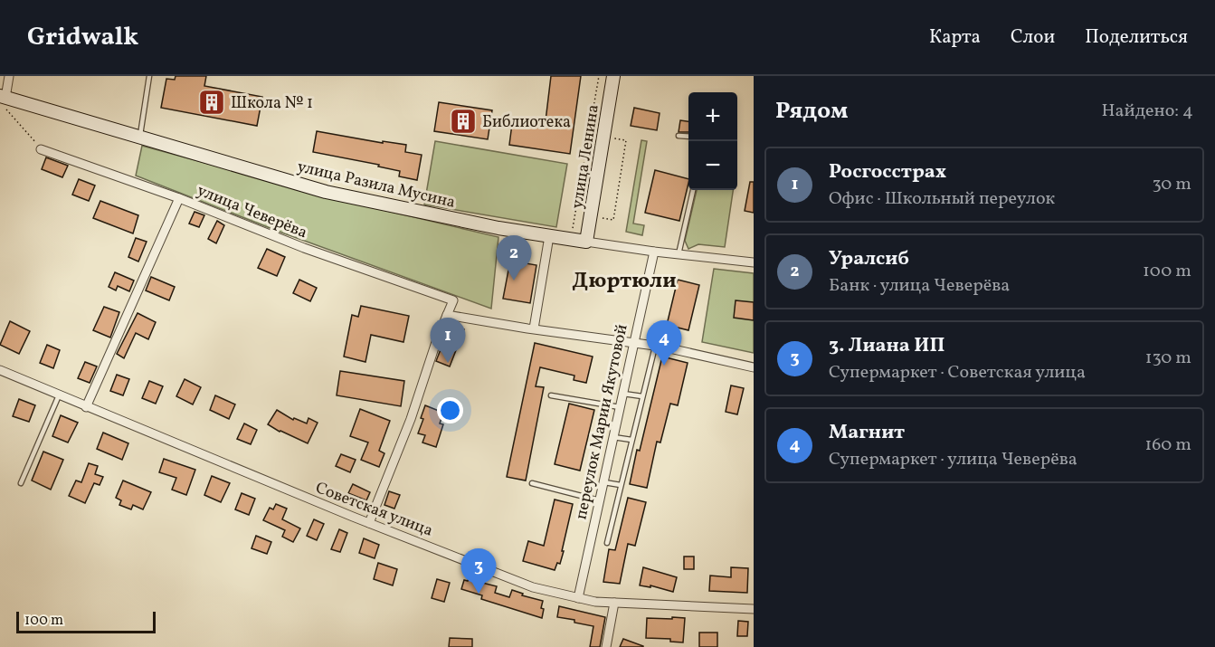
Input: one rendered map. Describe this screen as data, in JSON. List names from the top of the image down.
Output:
{
  "streets": {
    "main road": ["улица Ленина", "улица Разила Мусина"],
    "street": ["улица Чеверёва", "переулок Марии Якутовой", "Советская улица"]
  },
  "crossings": [
    ["улица Ленина", "улица Разила Мусина"],
    ["улица Разила Мусина", "переулок Марии Якутовой"],
    ["переулок Марии Якутовой", "Советская улица"]
  ],
  "districts": ["Дюртюли"],
  "places": {
    "building": ["Школа № 1", "Библиотека"]
  },
  "scale_bar": "100 m",
  "page": {
    "header": "Gridwalk",
    "nav": ["Карта", "Слои", "Поделиться"],
    "heading": ["Рядом", "Найдено: 4"],
    "map_buttons": ["+", "−"],
    "list": [
      {
        "mark": "1",
        "name": "Росгосстрах",
        "note": "Офис · Школьный переулок",
        "value": "30 m"
      },
      {
        "mark": "2",
        "name": "Уралсиб",
        "note": "Банк · улица Чеверёва",
        "value": "100 m"
      },
      {
        "mark": "3",
        "name": "3. Лиана ИП",
        "note": "Супермаркет · Советская улица",
        "value": "130 m"
      },
      {
        "mark": "4",
        "name": "Магнит",
        "note": "Супермаркет · улица Чеверёва",
        "value": "160 m"
      }
    ],
    "pins": [
      "2",
      "1",
      "4",
      "3"
    ],
    "scale": "100 m"
  }
}
